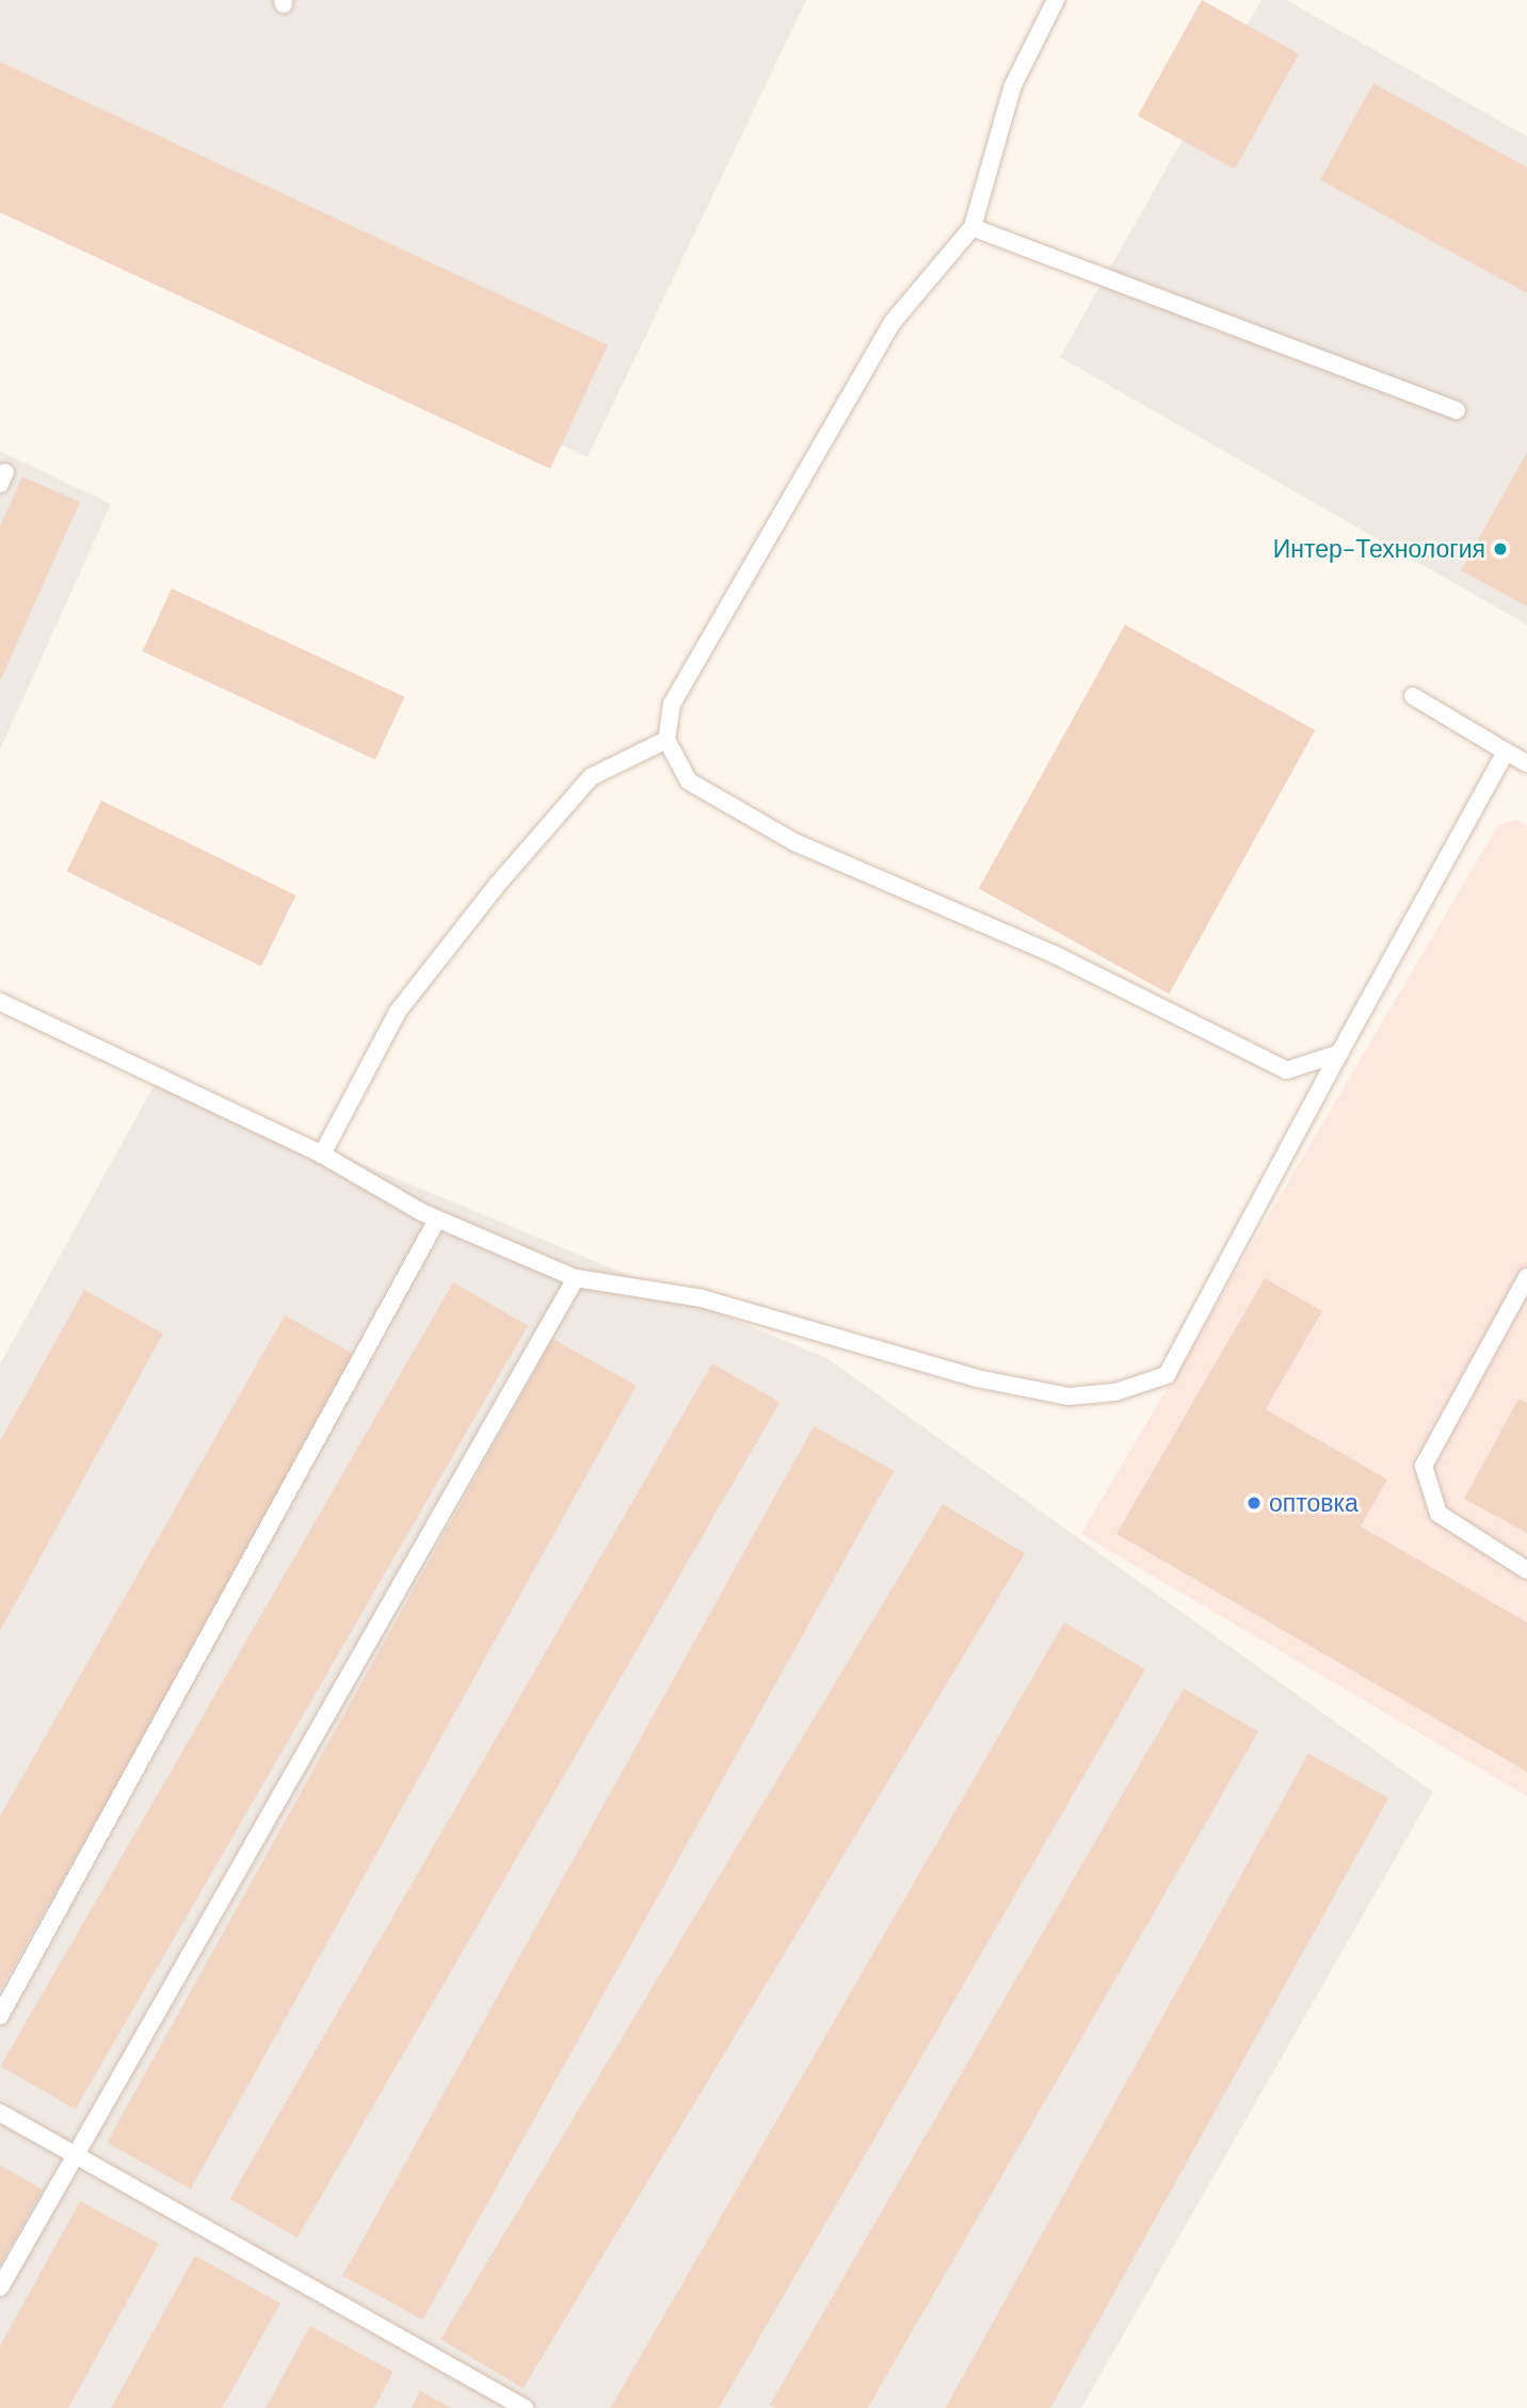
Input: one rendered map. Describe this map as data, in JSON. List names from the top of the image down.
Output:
{
  "places": ["Интер-Технология", "оптовка"]
}
